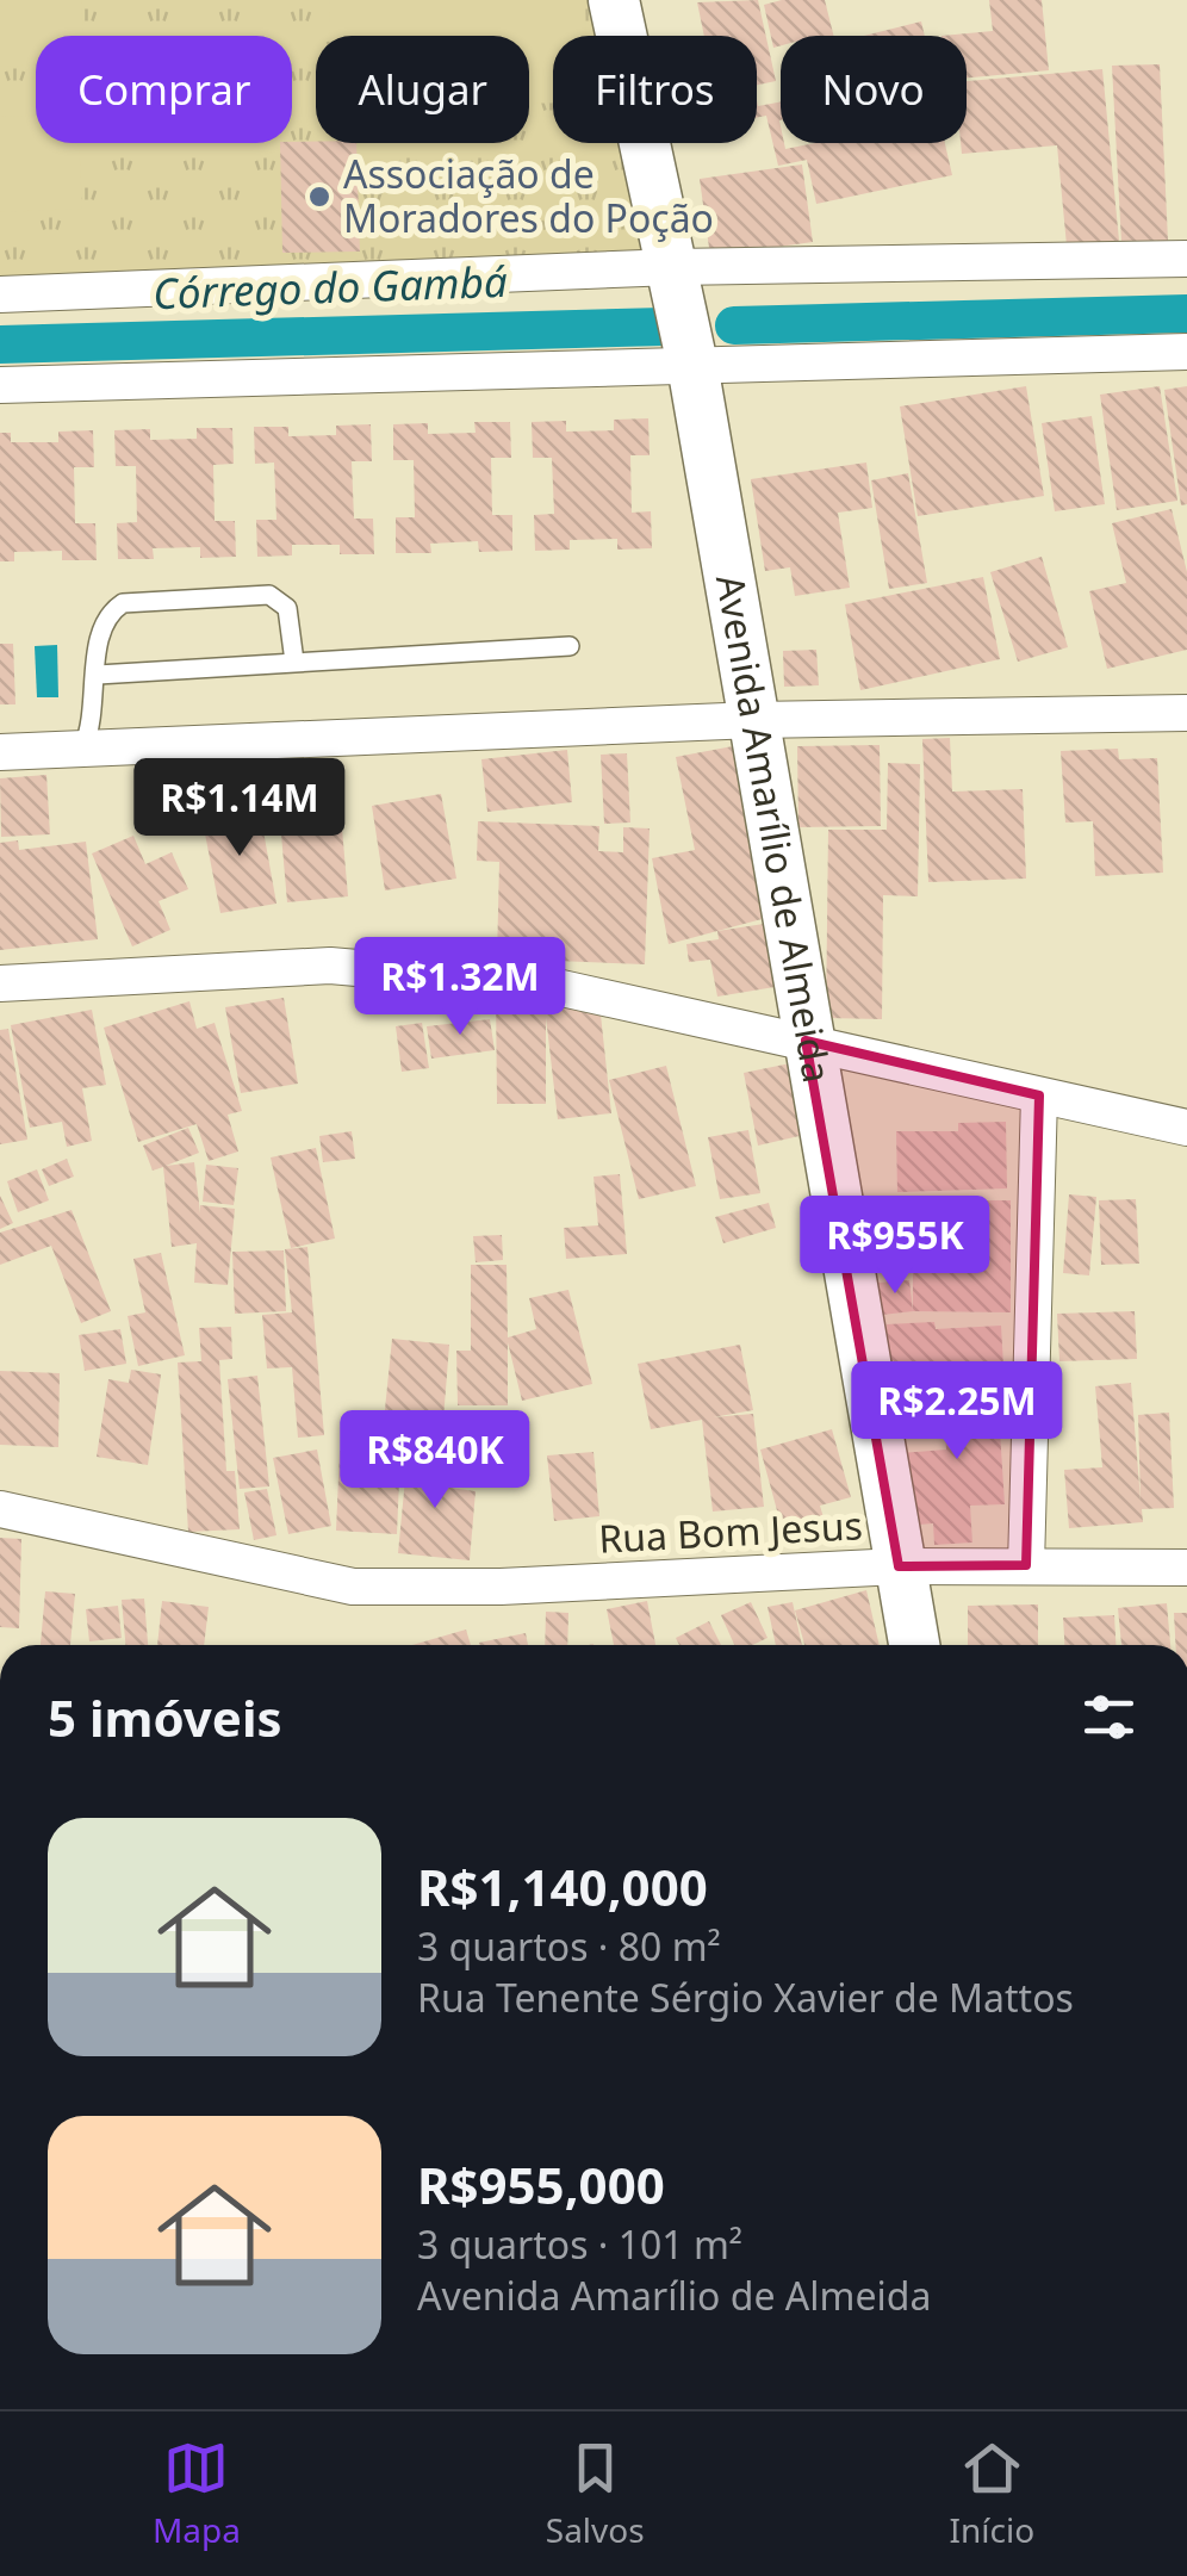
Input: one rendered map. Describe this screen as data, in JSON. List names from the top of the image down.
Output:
{
  "streets": {
    "street": ["Avenida Amarílio de Almeida", "Rua Bom Jesus"]
  },
  "crossings": [
    ["Avenida Amarílio de Almeida", "Rua Bom Jesus"]
  ],
  "water": ["Córrego do Gambá"],
  "places": ["Associação de Moradores do Poção"],
  "page": {
    "chip": [
      "Comprar",
      "Alugar",
      "Filtros",
      "Novo"
    ],
    "price": [
      "R$1.14M",
      "R$1.32M",
      "R$955K",
      "R$2.25M",
      "R$840K"
    ],
    "heading": "5 imóveis",
    "list": [
      {
        "name": "R$1,140,000",
        "note": "3 quartos · 80 m² · Rua Tenente Sérgio Xavier de Mattos"
      },
      {
        "name": "R$955,000",
        "note": "3 quartos · 101 m² · Avenida Amarílio de Almeida"
      }
    ],
    "tabs": ["Mapa", "Salvos", "Início"]
  }
}
